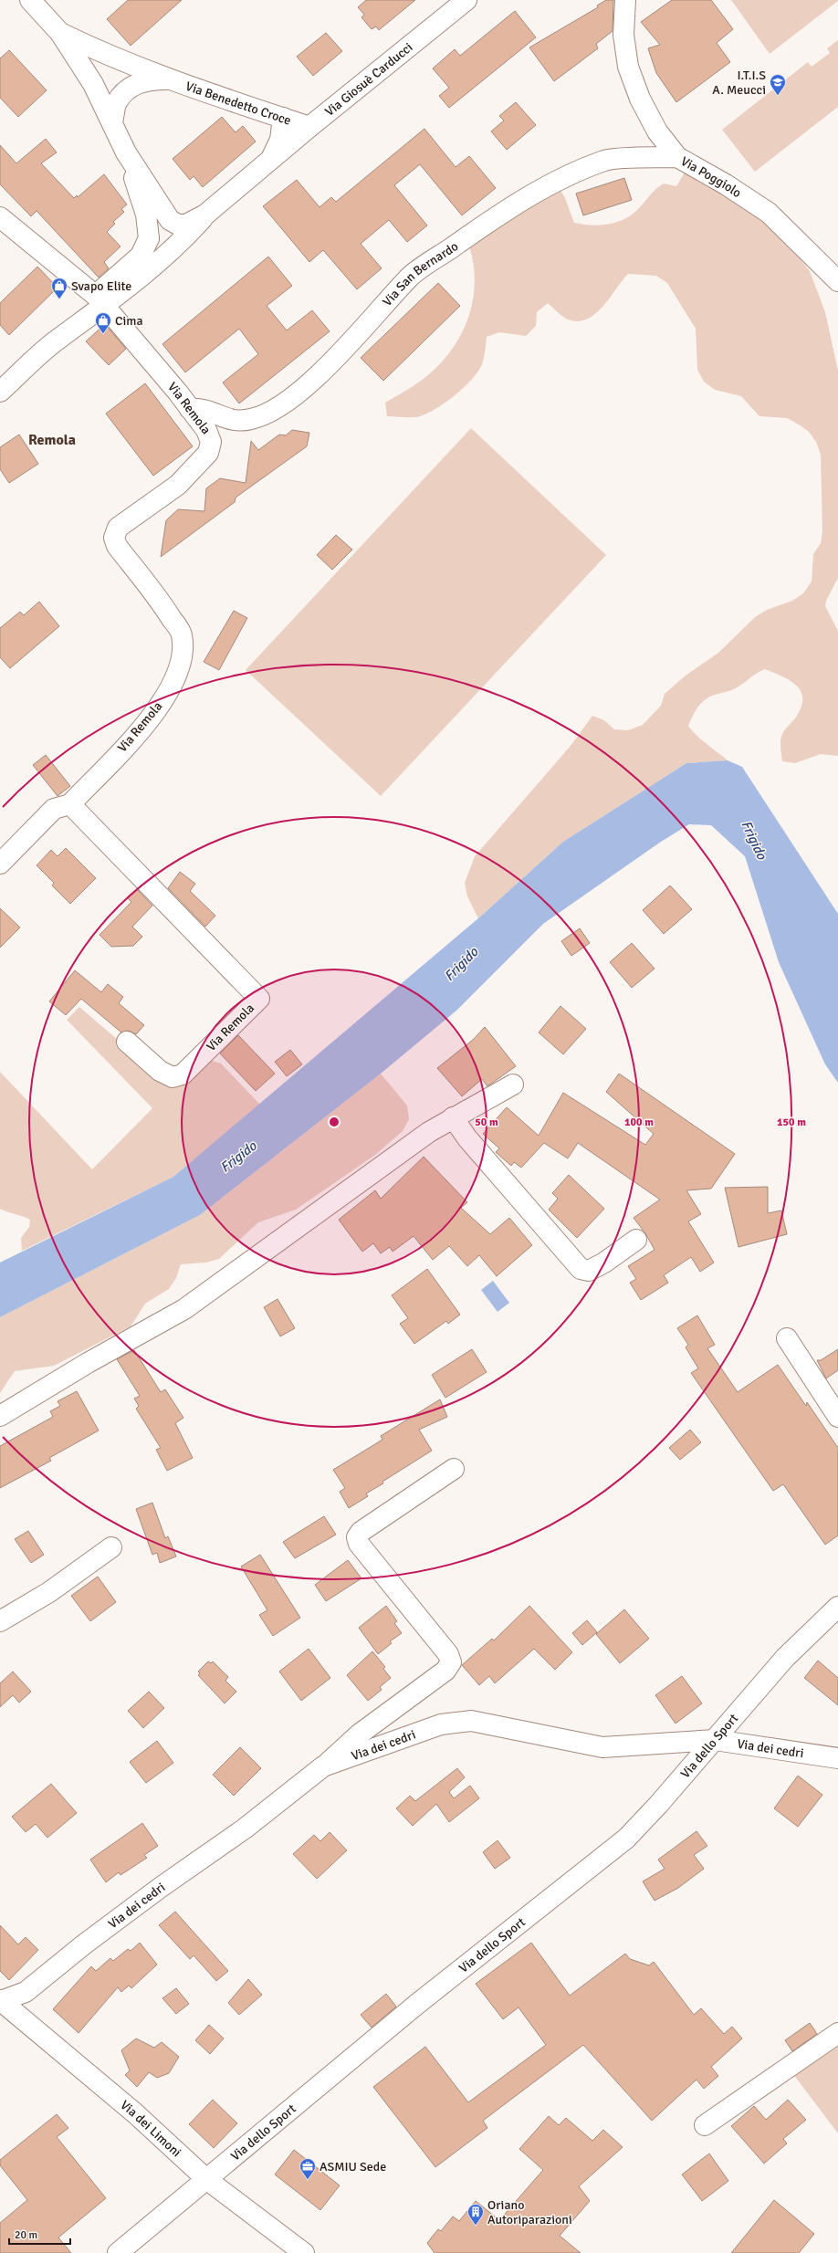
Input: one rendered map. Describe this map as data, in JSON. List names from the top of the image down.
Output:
{
  "streets": {
    "street": [
      "Via Giosuè Carducci",
      "Via Benedetto Croce",
      "Via Poggiolo",
      "Via San Bernardo",
      "Via Remola",
      "Via dello Sport",
      "Via dei cedri",
      "Via dei Limoni"
    ]
  },
  "crossings": [
    ["Via Giosuè Carducci", "Via Benedetto Croce"],
    ["Via Giosuè Carducci", "Via Remola"],
    ["Via Poggiolo", "Via San Bernardo"],
    ["Via San Bernardo", "Via Remola"],
    ["Via dello Sport", "Via dei cedri"],
    ["Via dello Sport", "Via dei Limoni"],
    ["Via dei cedri", "Via dei Limoni"]
  ],
  "districts": ["Remola"],
  "water": ["Frigido"],
  "places": {
    "school or university": ["I.T.I.S A. Meucci"],
    "shop": ["Svapo Elite", "Cima"],
    "office": ["ASMIU Sede"],
    "building": ["Oriano Autoriparazioni"]
  },
  "scale_bar": "20 m",
  "rings": ["50 m", "100 m", "150 m"]
}
